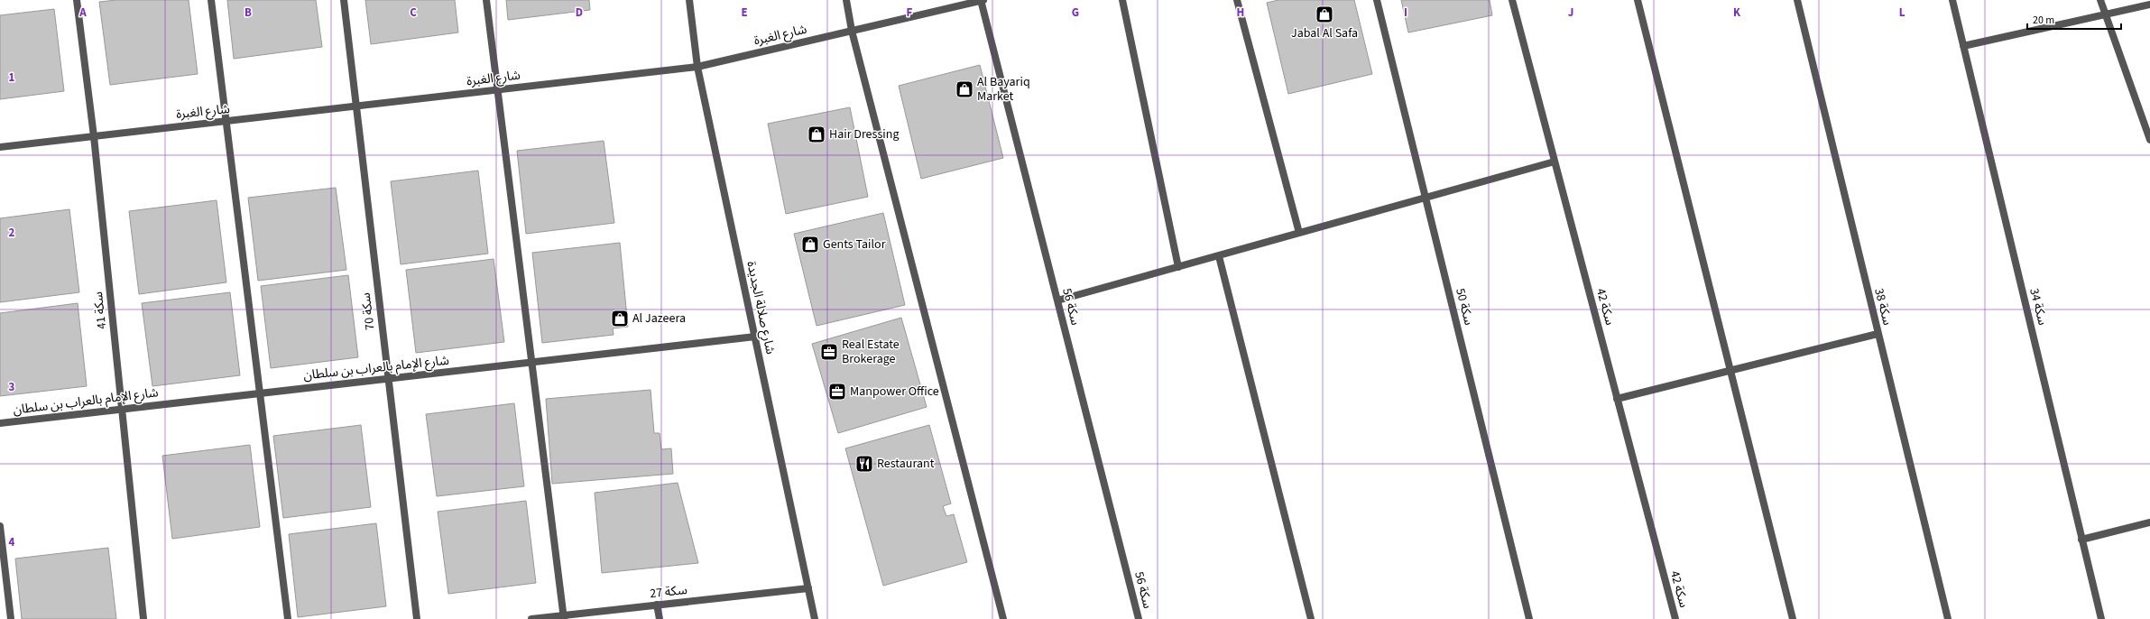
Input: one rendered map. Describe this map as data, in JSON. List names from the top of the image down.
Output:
{
  "streets": {
    "street": [
      "شارع الغبرة",
      "سكة 56",
      "سكة 50",
      "سكة 42",
      "سكة 38",
      "سكة 34",
      "شارع صلالة الجديدة",
      "سكة 41",
      "سكة 70",
      "شارع الإمام بالعراب بن سلطان",
      "سكة 27"
    ]
  },
  "crossings": [
    ["شارع الغبرة", "سكة 56"],
    ["شارع الغبرة", "شارع صلالة الجديدة"],
    ["شارع الغبرة", "سكة 41"],
    ["شارع الغبرة", "سكة 70"],
    ["شارع صلالة الجديدة", "شارع الإمام بالعراب بن سلطان"],
    ["شارع صلالة الجديدة", "سكة 27"],
    ["سكة 41", "شارع الإمام بالعراب بن سلطان"],
    ["سكة 70", "شارع الإمام بالعراب بن سلطان"]
  ],
  "places": {
    "shop": [
      "Jabal Al Safa",
      "Al Bayariq Market",
      "Hair Dressing",
      "Gents Tailor",
      "Al Jazeera"
    ],
    "office": ["Real Estate Brokerage", "Manpower Office"],
    "restaurant": ["Restaurant"]
  },
  "scale_bar": "20 m",
  "grid": {
    "columns": [
      "A",
      "B",
      "C",
      "D",
      "E",
      "F",
      "G",
      "H",
      "I",
      "J",
      "K",
      "L"
    ],
    "rows": [
      "1",
      "2",
      "3",
      "4"
    ]
  }
}
